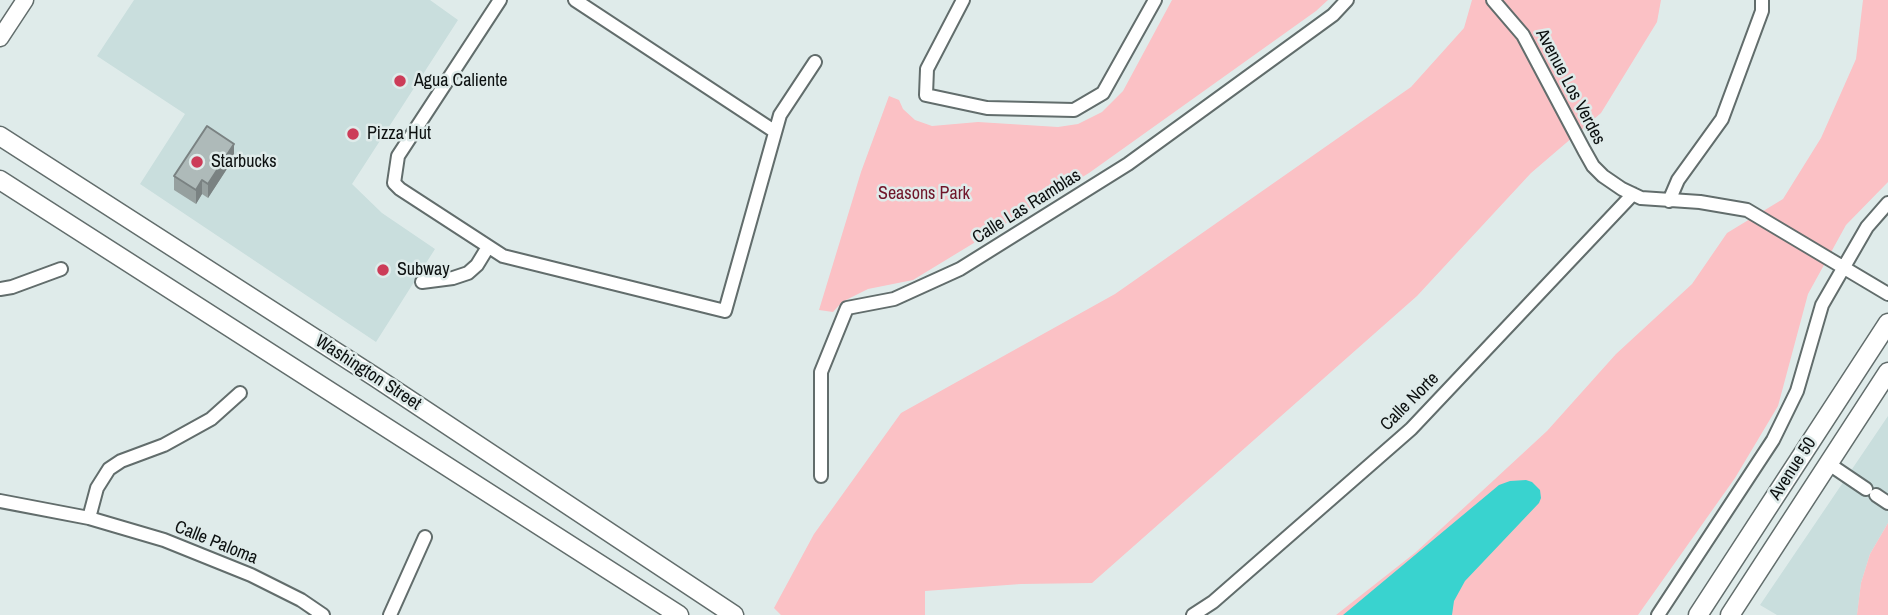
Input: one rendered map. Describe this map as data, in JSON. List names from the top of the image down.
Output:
{
  "streets": {
    "main road": ["Washington Street", "Avenue 50"],
    "street": [
      "Avenue Los Verdes",
      "Calle Las Ramblas",
      "Calle Norte",
      "Calle Paloma"
    ]
  },
  "crossings": [
    ["Avenue Los Verdes", "Calle Norte"]
  ],
  "parks": ["Seasons Park"],
  "places": [
    "Agua Caliente",
    "Pizza Hut",
    "Starbucks",
    "Subway"
  ]
}
